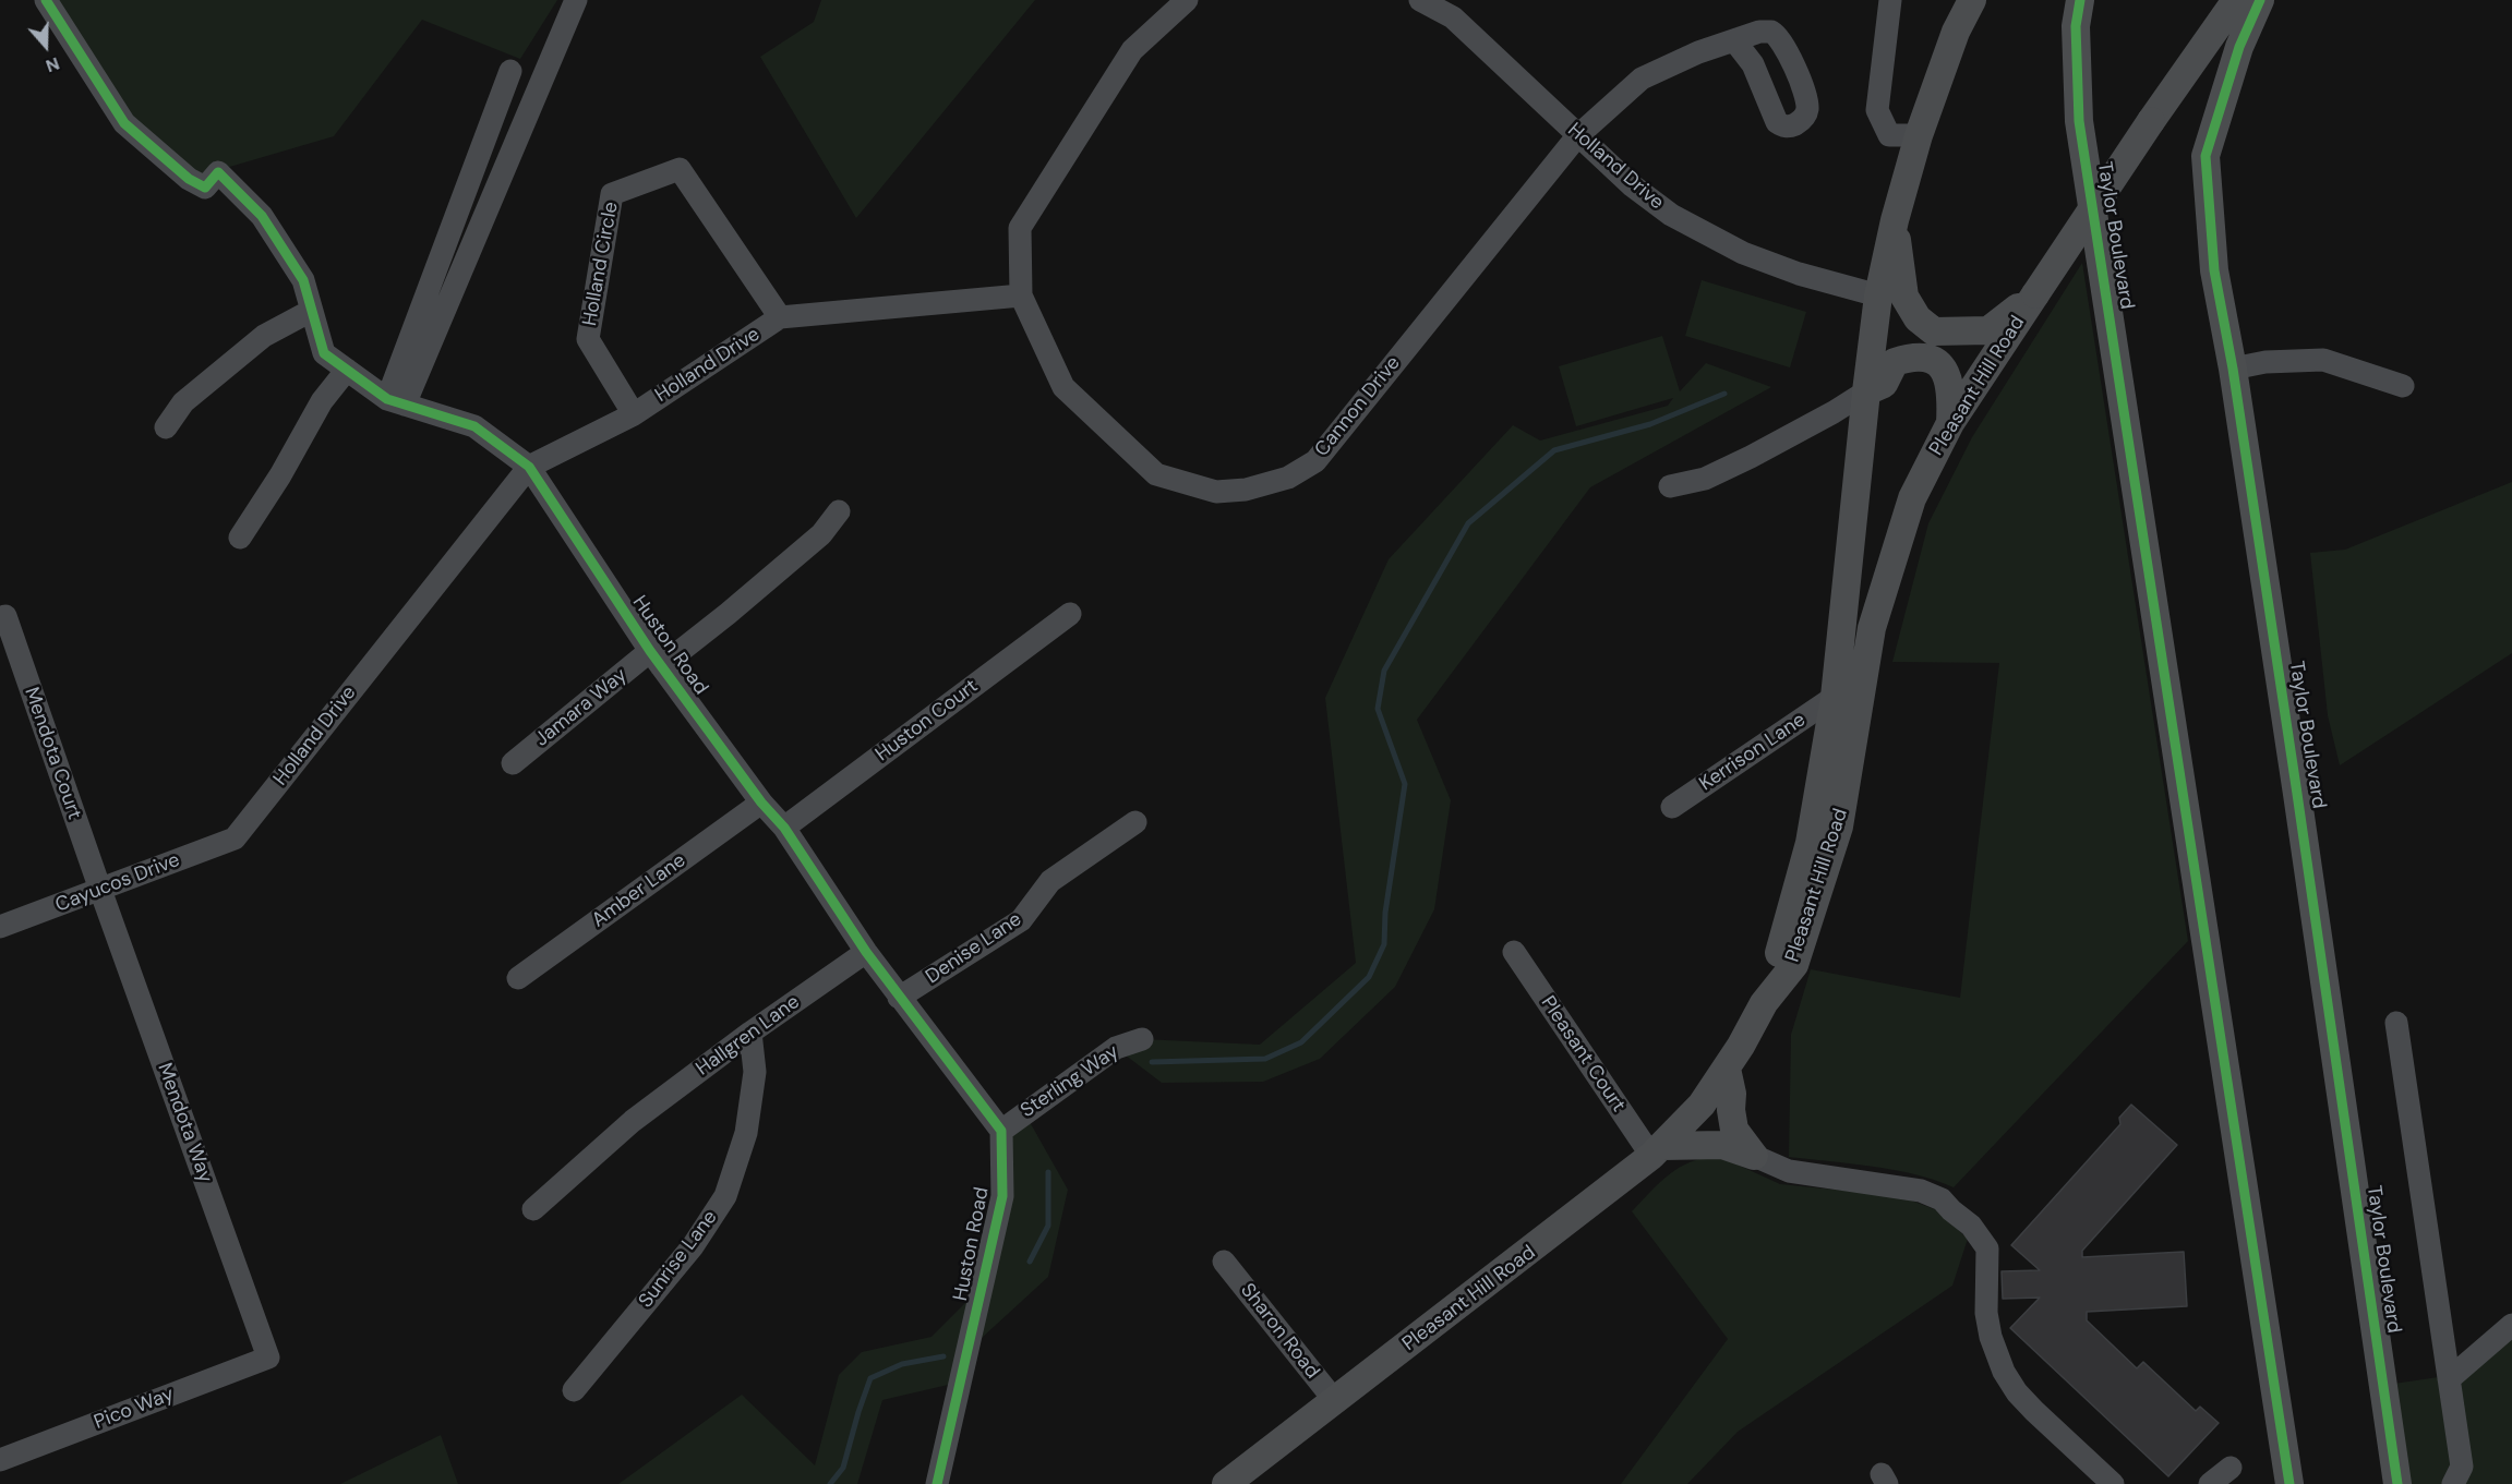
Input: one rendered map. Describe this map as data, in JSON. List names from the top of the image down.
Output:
{
  "streets": {
    "main road": ["Taylor Boulevard", "Pleasant Hill Road"],
    "street": [
      "Holland Drive",
      "Holland Circle",
      "Cannon Drive",
      "Huston Road",
      "Jamara Way",
      "Huston Court",
      "Kerrison Lane",
      "Mendota Court",
      "Cayucos Drive",
      "Amber Lane",
      "Denise Lane",
      "Hallgren Lane",
      "Pleasant Court",
      "Sterling Way",
      "Mendota Way",
      "Sunrise Lane",
      "Sharon Road",
      "Pico Way"
    ]
  },
  "crossings": [
    ["Holland Drive", "Holland Circle"],
    ["Holland Drive", "Pleasant Hill Road"],
    ["Holland Drive", "Cannon Drive"],
    ["Holland Drive", "Huston Road"],
    ["Holland Drive", "Cayucos Drive"],
    ["Pleasant Hill Road", "Kerrison Lane"],
    ["Pleasant Hill Road", "Pleasant Court"],
    ["Pleasant Hill Road", "Sharon Road"],
    ["Huston Road", "Jamara Way"],
    ["Huston Road", "Huston Court"],
    ["Huston Road", "Amber Lane"],
    ["Huston Road", "Denise Lane"],
    ["Huston Road", "Hallgren Lane"],
    ["Huston Road", "Sterling Way"],
    ["Mendota Court", "Cayucos Drive"],
    ["Mendota Court", "Mendota Way"],
    ["Cayucos Drive", "Mendota Way"],
    ["Hallgren Lane", "Sunrise Lane"],
    ["Mendota Way", "Pico Way"]
  ],
  "north": "bottom"
}
